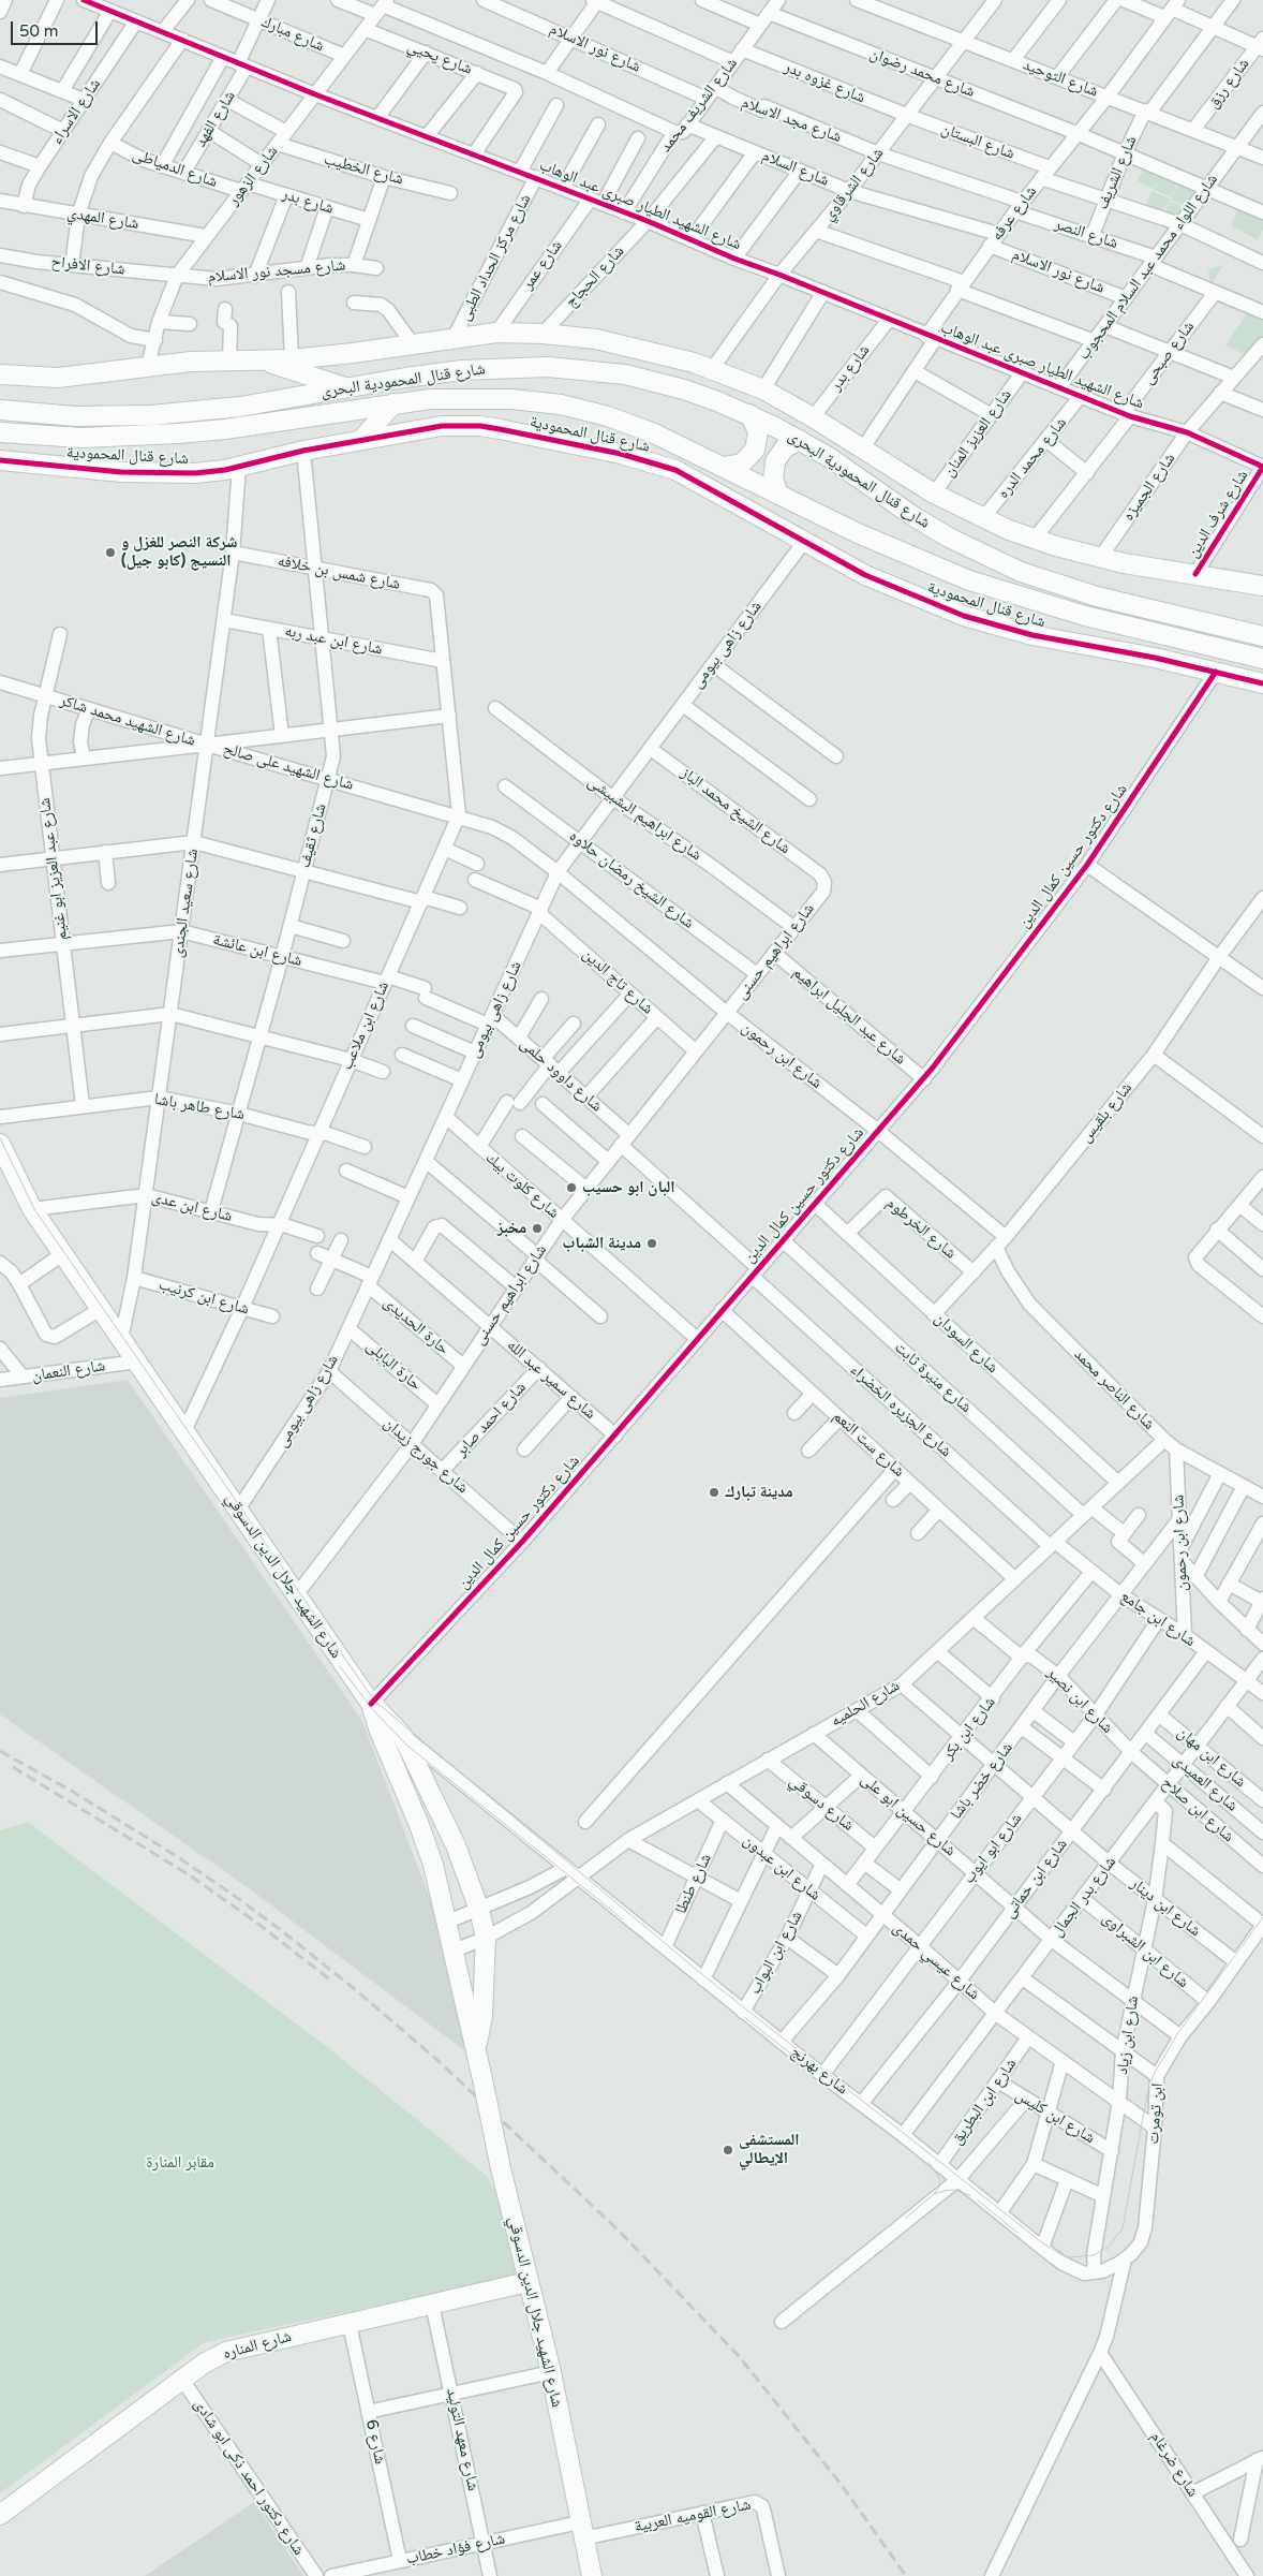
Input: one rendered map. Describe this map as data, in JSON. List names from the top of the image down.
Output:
{
  "streets": {
    "main road": [
      "شارع قنال المحمودية البحرى",
      "شارع قنال المحمودية",
      "شارع الشهيد جلال الدين الدسوقي",
      "شارع المناره"
    ],
    "street": [
      "شارع مبارك",
      "شارع نور الاسلام",
      "شارع يحيي",
      "شارع محمد رضوان",
      "شارع التوحيد",
      "شارع غزوه بدر",
      "شارع رزق",
      "شارع الشريف محمد",
      "شارع الاسراء",
      "شارع الفهد",
      "شارع مجد الاسلام",
      "شارع البستان",
      "شارع الدمياطى",
      "شارع السلام",
      "شارع الخطيب",
      "شارع الشريف",
      "شارع الزهور",
      "شارع الشرقاوي",
      "شارع بدر",
      "شارع الشهيد الطيار صبرى عبد الوهاب",
      "شارع عرفه",
      "شارع المهدي",
      "شارع النصر",
      "شارع مركز الحداد الطبى",
      "شارع عمر",
      "شارع الافراح",
      "شارع اللواء محمد عبد السلام المحجوب",
      "شارع مسجد نور الاسلام",
      "شارع الحجاج",
      "شارع صبحى",
      "شارع العزيز المنان",
      "شارع محمد الدره",
      "شارع الجميزه",
      "شارع شرف الدين",
      "شارع شمس بن خلافه",
      "شارع ابن عبد ربه",
      "شارع زاهى بيومى",
      "شارع الشهيد محمد شاكر",
      "شارع الشهيد على صالح",
      "شارع الشيخ محمد الباز",
      "شارع ابراهيم البشبيشى",
      "شارع ثقيف",
      "شارع دكتور حسين كمال الدين",
      "شارع عبد العزيز ابو غنيم",
      "شارع الشيخ رمضان حلاوه",
      "شارع سعيد الجندى",
      "شارع ابن عائشة",
      "شارع ابراهيم حسنى",
      "شارع تاج الدين",
      "شارع عبد الجليل ابراهيم",
      "شارع ابن ملاعب",
      "شارع ابن رحمون",
      "شارع داوود حلمى",
      "شارع طاهر باشا",
      "شارع بلقيس",
      "شارع كلوت بيك",
      "شارع ابن عدى",
      "شارع الخرطوم",
      "شارع ابن كرنيب",
      "حارة الحديدى",
      "شارع السودان",
      "حارة البابلى",
      "شارع النعمان",
      "شارع منيرة ثابت",
      "شارع سمير عبد الله",
      "شارع الناصر محمد",
      "شارع الجزيره الخضراء",
      "شارع احمد صابر",
      "شارع ست النعم",
      "شارع جورج زيدان",
      "شارع ابن جامع",
      "شارع ابن نصير",
      "شارع الحلميه",
      "شارع ابن بكر",
      "شارع ابن مهان",
      "شارع خضر باشا",
      "شارع العميدى",
      "شارع دسوقي",
      "شارع ابن صلاح",
      "شارع حسين ابو على",
      "شارع ابو ايوب",
      "شارع ابن عبدون",
      "شارع ابن حماتى",
      "شارع طنطا",
      "شارع بدر الجمال",
      "شارع ابن دينار",
      "شارع ابن الشبراوى",
      "شارع ابن البواب",
      "شارع عيسي حمدى",
      "شارع ابن زياد",
      "شارع بهرنج",
      "شارع ابن البطريق",
      "ابن تومرت",
      "شارع ابن كليس",
      "شارع معهد التوليد",
      "شارع 6",
      "شارع ضرغام",
      "شارع دكتور احمد ذكى ابو شادى",
      "شارع القوميه العربية",
      "شارع فؤاد خطاب"
    ]
  },
  "crossings": [
    ["شارع مبارك", "شارع الفهد"],
    ["شارع مبارك", "شارع الزهور"],
    ["شارع نور الاسلام", "شارع الشريف محمد"],
    ["شارع نور الاسلام", "شارع عرفه"],
    ["شارع نور الاسلام", "شارع اللواء محمد عبد السلام المحجوب"],
    ["شارع يحيي", "شارع الزهور"],
    ["شارع يحيي", "شارع الشهيد الطيار صبرى عبد الوهاب"],
    ["شارع محمد رضوان", "شارع الشريف محمد"],
    ["شارع محمد رضوان", "شارع الشريف"],
    ["شارع محمد رضوان", "شارع الشرقاوي"],
    ["شارع محمد رضوان", "شارع عرفه"],
    ["شارع محمد رضوان", "شارع اللواء محمد عبد السلام المحجوب"],
    ["شارع التوحيد", "شارع رزق"],
    ["شارع التوحيد", "شارع الشريف"],
    ["شارع التوحيد", "شارع الشرقاوي"],
    ["شارع التوحيد", "شارع عرفه"],
    ["شارع التوحيد", "شارع اللواء محمد عبد السلام المحجوب"],
    ["شارع غزوه بدر", "شارع الشريف محمد"],
    ["شارع غزوه بدر", "شارع البستان"],
    ["شارع غزوه بدر", "شارع الشرقاوي"],
    ["شارع الشريف محمد", "شارع مجد الاسلام"],
    ["شارع الشريف محمد", "شارع السلام"],
    ["شارع الشريف محمد", "شارع الشهيد الطيار صبرى عبد الوهاب"],
    ["شارع الاسراء", "شارع الشهيد الطيار صبرى عبد الوهاب"],
    ["شارع الاسراء", "شارع المهدي"],
    ["شارع الفهد", "شارع الدمياطى"],
    ["شارع الفهد", "شارع الشهيد الطيار صبرى عبد الوهاب"],
    ["شارع مجد الاسلام", "شارع الشرقاوي"],
    ["شارع مجد الاسلام", "شارع عرفه"],
    ["شارع مجد الاسلام", "شارع النصر"],
    ["شارع البستان", "شارع الشريف"],
    ["شارع البستان", "شارع الشرقاوي"],
    ["شارع البستان", "شارع عرفه"],
    ["شارع البستان", "شارع اللواء محمد عبد السلام المحجوب"],
    ["شارع الدمياطى", "شارع الزهور"],
    ["شارع الدمياطى", "شارع بدر"],
    ["شارع السلام", "شارع الشرقاوي"],
    ["شارع السلام", "شارع عرفه"],
    ["شارع السلام", "شارع الحجاج"],
    ["شارع الخطيب", "شارع الزهور"],
    ["شارع الشريف", "شارع النصر"],
    ["شارع الزهور", "شارع بدر"],
    ["شارع الزهور", "شارع الشهيد الطيار صبرى عبد الوهاب"],
    ["شارع الزهور", "شارع المهدي"],
    ["شارع الزهور", "شارع الافراح"],
    ["شارع الزهور", "شارع مسجد نور الاسلام"],
    ["شارع الشرقاوي", "شارع الشهيد الطيار صبرى عبد الوهاب"],
    ["شارع بدر", "شارع الشهيد الطيار صبرى عبد الوهاب"],
    ["شارع الشهيد الطيار صبرى عبد الوهاب", "شارع عرفه"],
    ["شارع الشهيد الطيار صبرى عبد الوهاب", "شارع مركز الحداد الطبى"],
    ["شارع الشهيد الطيار صبرى عبد الوهاب", "شارع عمر"],
    ["شارع الشهيد الطيار صبرى عبد الوهاب", "شارع اللواء محمد عبد السلام المحجوب"],
    ["شارع الشهيد الطيار صبرى عبد الوهاب", "شارع الحجاج"],
    ["شارع الشهيد الطيار صبرى عبد الوهاب", "شارع صبحى"],
    ["شارع الشهيد الطيار صبرى عبد الوهاب", "شارع العزيز المنان"],
    ["شارع الشهيد الطيار صبرى عبد الوهاب", "شارع محمد الدره"],
    ["شارع الشهيد الطيار صبرى عبد الوهاب", "شارع الجميزه"],
    ["شارع الشهيد الطيار صبرى عبد الوهاب", "شارع شرف الدين"],
    ["شارع عرفه", "شارع النصر"],
    ["شارع النصر", "شارع اللواء محمد عبد السلام المحجوب"],
    ["شارع النصر", "شارع صبحى"],
    ["شارع الافراح", "شارع مسجد نور الاسلام"],
    ["شارع قنال المحمودية", "شارع زاهى بيومى"],
    ["شارع قنال المحمودية", "شارع ثقيف"],
    ["شارع قنال المحمودية", "شارع دكتور حسين كمال الدين"],
    ["شارع قنال المحمودية", "شارع سعيد الجندى"],
    ["شارع شمس بن خلافه", "شارع ثقيف"],
    ["شارع شمس بن خلافه", "شارع سعيد الجندى"],
    ["شارع شمس بن خلافه", "شارع ابن ملاعب"],
    ["شارع ابن عبد ربه", "شارع ثقيف"],
    ["شارع ابن عبد ربه", "شارع سعيد الجندى"],
    ["شارع ابن عبد ربه", "شارع ابن ملاعب"],
    ["شارع زاهى بيومى", "شارع الشهيد على صالح"],
    ["شارع زاهى بيومى", "شارع الشيخ محمد الباز"],
    ["شارع زاهى بيومى", "شارع ابراهيم البشبيشى"],
    ["شارع زاهى بيومى", "شارع الشيخ رمضان حلاوه"],
    ["شارع زاهى بيومى", "شارع تاج الدين"],
    ["شارع زاهى بيومى", "شارع ابن رحمون"],
    ["شارع زاهى بيومى", "شارع داوود حلمى"],
    ["شارع زاهى بيومى", "شارع كلوت بيك"],
    ["شارع زاهى بيومى", "حارة الحديدى"],
    ["شارع زاهى بيومى", "حارة البابلى"],
    ["شارع زاهى بيومى", "شارع سمير عبد الله"],
    ["شارع زاهى بيومى", "شارع جورج زيدان"],
    ["شارع زاهى بيومى", "شارع الشهيد جلال الدين الدسوقي"],
    ["شارع الشهيد محمد شاكر", "شارع الشهيد على صالح"],
    ["شارع الشهيد محمد شاكر", "شارع ثقيف"],
    ["شارع الشهيد محمد شاكر", "شارع عبد العزيز ابو غنيم"],
    ["شارع الشهيد محمد شاكر", "شارع سعيد الجندى"],
    ["شارع الشهيد محمد شاكر", "شارع ابن ملاعب"],
    ["شارع الشهيد على صالح", "شارع ثقيف"],
    ["شارع الشهيد على صالح", "شارع عبد العزيز ابو غنيم"],
    ["شارع الشهيد على صالح", "شارع سعيد الجندى"],
    ["شارع الشهيد على صالح", "شارع ابن ملاعب"],
    ["شارع الشهيد على صالح", "شارع ابن رحمون"],
    ["شارع الشيخ محمد الباز", "شارع ابراهيم حسنى"],
    ["شارع ابراهيم البشبيشى", "شارع ابراهيم حسنى"],
    ["شارع ثقيف", "شارع ابن عائشة"],
    ["شارع ثقيف", "شارع طاهر باشا"],
    ["شارع ثقيف", "شارع ابن عدى"],
    ["شارع دكتور حسين كمال الدين", "شارع عبد الجليل ابراهيم"],
    ["شارع دكتور حسين كمال الدين", "شارع ابن رحمون"],
    ["شارع دكتور حسين كمال الدين", "شارع داوود حلمى"],
    ["شارع دكتور حسين كمال الدين", "شارع كلوت بيك"],
    ["شارع دكتور حسين كمال الدين", "شارع السودان"],
    ["شارع دكتور حسين كمال الدين", "شارع منيرة ثابت"],
    ["شارع دكتور حسين كمال الدين", "شارع سمير عبد الله"],
    ["شارع دكتور حسين كمال الدين", "شارع الجزيره الخضراء"],
    ["شارع دكتور حسين كمال الدين", "شارع ست النعم"],
    ["شارع دكتور حسين كمال الدين", "شارع جورج زيدان"],
    ["شارع دكتور حسين كمال الدين", "شارع الشهيد جلال الدين الدسوقي"],
    ["شارع عبد العزيز ابو غنيم", "شارع ابن عائشة"],
    ["شارع عبد العزيز ابو غنيم", "شارع طاهر باشا"],
    ["شارع الشيخ رمضان حلاوه", "شارع ابراهيم حسنى"],
    ["شارع سعيد الجندى", "شارع ابن عائشة"],
    ["شارع سعيد الجندى", "شارع طاهر باشا"],
    ["شارع سعيد الجندى", "شارع ابن عدى"],
    ["شارع سعيد الجندى", "شارع ابن كرنيب"],
    ["شارع سعيد الجندى", "شارع الشهيد جلال الدين الدسوقي"],
    ["شارع ابن عائشة", "شارع ابن ملاعب"],
    ["شارع ابن عائشة", "شارع داوود حلمى"],
    ["شارع ابراهيم حسنى", "شارع تاج الدين"],
    ["شارع ابراهيم حسنى", "شارع عبد الجليل ابراهيم"],
    ["شارع ابراهيم حسنى", "شارع ابن رحمون"],
    ["شارع ابراهيم حسنى", "شارع داوود حلمى"],
    ["شارع ابراهيم حسنى", "شارع كلوت بيك"],
    ["شارع ابراهيم حسنى", "حارة الحديدى"],
    ["شارع ابراهيم حسنى", "حارة البابلى"],
    ["شارع ابراهيم حسنى", "شارع سمير عبد الله"],
    ["شارع ابراهيم حسنى", "شارع جورج زيدان"],
    ["شارع ابراهيم حسنى", "شارع الشهيد جلال الدين الدسوقي"],
    ["شارع ابن ملاعب", "شارع طاهر باشا"],
    ["شارع ابن ملاعب", "شارع ابن عدى"],
    ["شارع ابن ملاعب", "شارع ابن كرنيب"],
    ["شارع ابن ملاعب", "شارع الشهيد جلال الدين الدسوقي"],
    ["شارع ابن رحمون", "شارع بلقيس"],
    ["شارع ابن رحمون", "شارع الناصر محمد"],
    ["شارع ابن رحمون", "شارع ابن جامع"],
    ["شارع ابن رحمون", "شارع خضر باشا"],
    ["شارع داوود حلمى", "شارع الجزيره الخضراء"],
    ["شارع بلقيس", "شارع الخرطوم"],
    ["شارع بلقيس", "شارع السودان"],
    ["شارع بلقيس", "شارع الناصر محمد"],
    ["شارع ابن عدى", "شارع الشهيد جلال الدين الدسوقي"],
    ["شارع الخرطوم", "شارع السودان"],
    ["شارع السودان", "شارع الحلميه"],
    ["شارع النعمان", "شارع الشهيد جلال الدين الدسوقي"],
    ["شارع منيرة ثابت", "شارع الحلميه"],
    ["شارع سمير عبد الله", "شارع احمد صابر"],
    ["شارع الناصر محمد", "شارع الحلميه"],
    ["شارع الجزيره الخضراء", "شارع ابن جامع"],
    ["شارع الجزيره الخضراء", "شارع الحلميه"],
    ["شارع احمد صابر", "شارع جورج زيدان"],
    ["شارع ست النعم", "شارع الحلميه"],
    ["شارع الشهيد جلال الدين الدسوقي", "شارع الحلميه"],
    ["شارع الشهيد جلال الدين الدسوقي", "شارع بهرنج"],
    ["شارع الشهيد جلال الدين الدسوقي", "شارع المناره"],
    ["شارع الشهيد جلال الدين الدسوقي", "شارع القوميه العربية"],
    ["شارع الشهيد جلال الدين الدسوقي", "شارع فؤاد خطاب"],
    ["شارع ابن جامع", "شارع الحلميه"],
    ["شارع ابن جامع", "شارع ابن بكر"],
    ["شارع ابن جامع", "شارع خضر باشا"],
    ["شارع ابن جامع", "شارع ابو ايوب"],
    ["شارع ابن جامع", "شارع ابن حماتى"],
    ["شارع ابن جامع", "شارع بدر الجمال"],
    ["شارع ابن نصير", "شارع الحلميه"],
    ["شارع ابن نصير", "شارع ابن بكر"],
    ["شارع ابن نصير", "شارع خضر باشا"],
    ["شارع ابن نصير", "شارع ابن صلاح"],
    ["شارع ابن نصير", "شارع ابو ايوب"],
    ["شارع ابن نصير", "شارع ابن حماتى"],
    ["شارع الحلميه", "شارع دسوقي"],
    ["شارع الحلميه", "شارع حسين ابو على"],
    ["شارع الحلميه", "شارع ابن عبدون"],
    ["شارع الحلميه", "شارع ابن دينار"],
    ["شارع الحلميه", "شارع عيسي حمدى"],
    ["شارع الحلميه", "شارع بهرنج"],
    ["شارع ابن بكر", "شارع دسوقي"],
    ["شارع ابن بكر", "شارع حسين ابو على"],
    ["شارع ابن بكر", "شارع ابن دينار"],
    ["شارع ابن بكر", "شارع عيسي حمدى"],
    ["شارع ابن مهان", "شارع ابن حماتى"],
    ["شارع ابن مهان", "شارع بدر الجمال"],
    ["شارع خضر باشا", "شارع حسين ابو على"],
    ["شارع خضر باشا", "شارع ابن عبدون"],
    ["شارع خضر باشا", "شارع ابن دينار"],
    ["شارع خضر باشا", "شارع عيسي حمدى"],
    ["شارع خضر باشا", "شارع بهرنج"],
    ["شارع العميدى", "شارع ابن حماتى"],
    ["شارع العميدى", "شارع بدر الجمال"],
    ["شارع ابن صلاح", "شارع ابن حماتى"],
    ["شارع ابن صلاح", "شارع بدر الجمال"],
    ["شارع حسين ابو على", "شارع ابو ايوب"],
    ["شارع حسين ابو على", "شارع ابن حماتى"],
    ["شارع حسين ابو على", "شارع بدر الجمال"],
    ["شارع حسين ابو على", "شارع ابن زياد"],
    ["شارع حسين ابو على", "ابن تومرت"],
    ["شارع ابو ايوب", "شارع ابن دينار"],
    ["شارع ابو ايوب", "شارع عيسي حمدى"],
    ["شارع ابو ايوب", "شارع بهرنج"],
    ["شارع ابن عبدون", "شارع طنطا"],
    ["شارع ابن عبدون", "شارع ابن البواب"],
    ["شارع ابن حماتى", "شارع ابن دينار"],
    ["شارع ابن حماتى", "شارع عيسي حمدى"],
    ["شارع ابن حماتى", "شارع بهرنج"],
    ["شارع طنطا", "شارع بهرنج"],
    ["شارع بدر الجمال", "شارع ابن دينار"],
    ["شارع بدر الجمال", "شارع ابن الشبراوى"],
    ["شارع بدر الجمال", "شارع عيسي حمدى"],
    ["شارع بدر الجمال", "شارع ابن زياد"],
    ["شارع بدر الجمال", "شارع بهرنج"],
    ["شارع ابن دينار", "شارع ابن زياد"],
    ["شارع ابن دينار", "ابن تومرت"],
    ["شارع ابن الشبراوى", "شارع ابن زياد"],
    ["شارع ابن الشبراوى", "ابن تومرت"],
    ["شارع ابن البواب", "شارع عيسي حمدى"],
    ["شارع ابن البواب", "شارع بهرنج"],
    ["شارع عيسي حمدى", "شارع ابن زياد"],
    ["شارع عيسي حمدى", "شارع ابن البطريق"],
    ["شارع عيسي حمدى", "ابن تومرت"],
    ["شارع ابن زياد", "شارع بهرنج"],
    ["شارع ابن زياد", "ابن تومرت"],
    ["شارع ابن زياد", "شارع ابن كليس"],
    ["شارع بهرنج", "شارع ابن البطريق"],
    ["شارع بهرنج", "ابن تومرت"],
    ["شارع ابن البطريق", "شارع ابن كليس"],
    ["شارع المناره", "شارع معهد التوليد"],
    ["شارع المناره", "شارع 6"],
    ["شارع المناره", "شارع دكتور احمد ذكى ابو شادى"],
    ["شارع معهد التوليد", "شارع فؤاد خطاب"],
    ["شارع 6", "شارع فؤاد خطاب"],
    ["شارع القوميه العربية", "شارع فؤاد خطاب"]
  ],
  "parks": ["مقابر المنارة"],
  "places": [
    "شركة النصر للغزل و النسيج (كابو جيل)",
    "البان ابو حسيب",
    "مخبز",
    "مدينة الشباب",
    "مدينة تبارك",
    "المستشفى الإيطالي"
  ],
  "scale_bar": "50 m"
}
